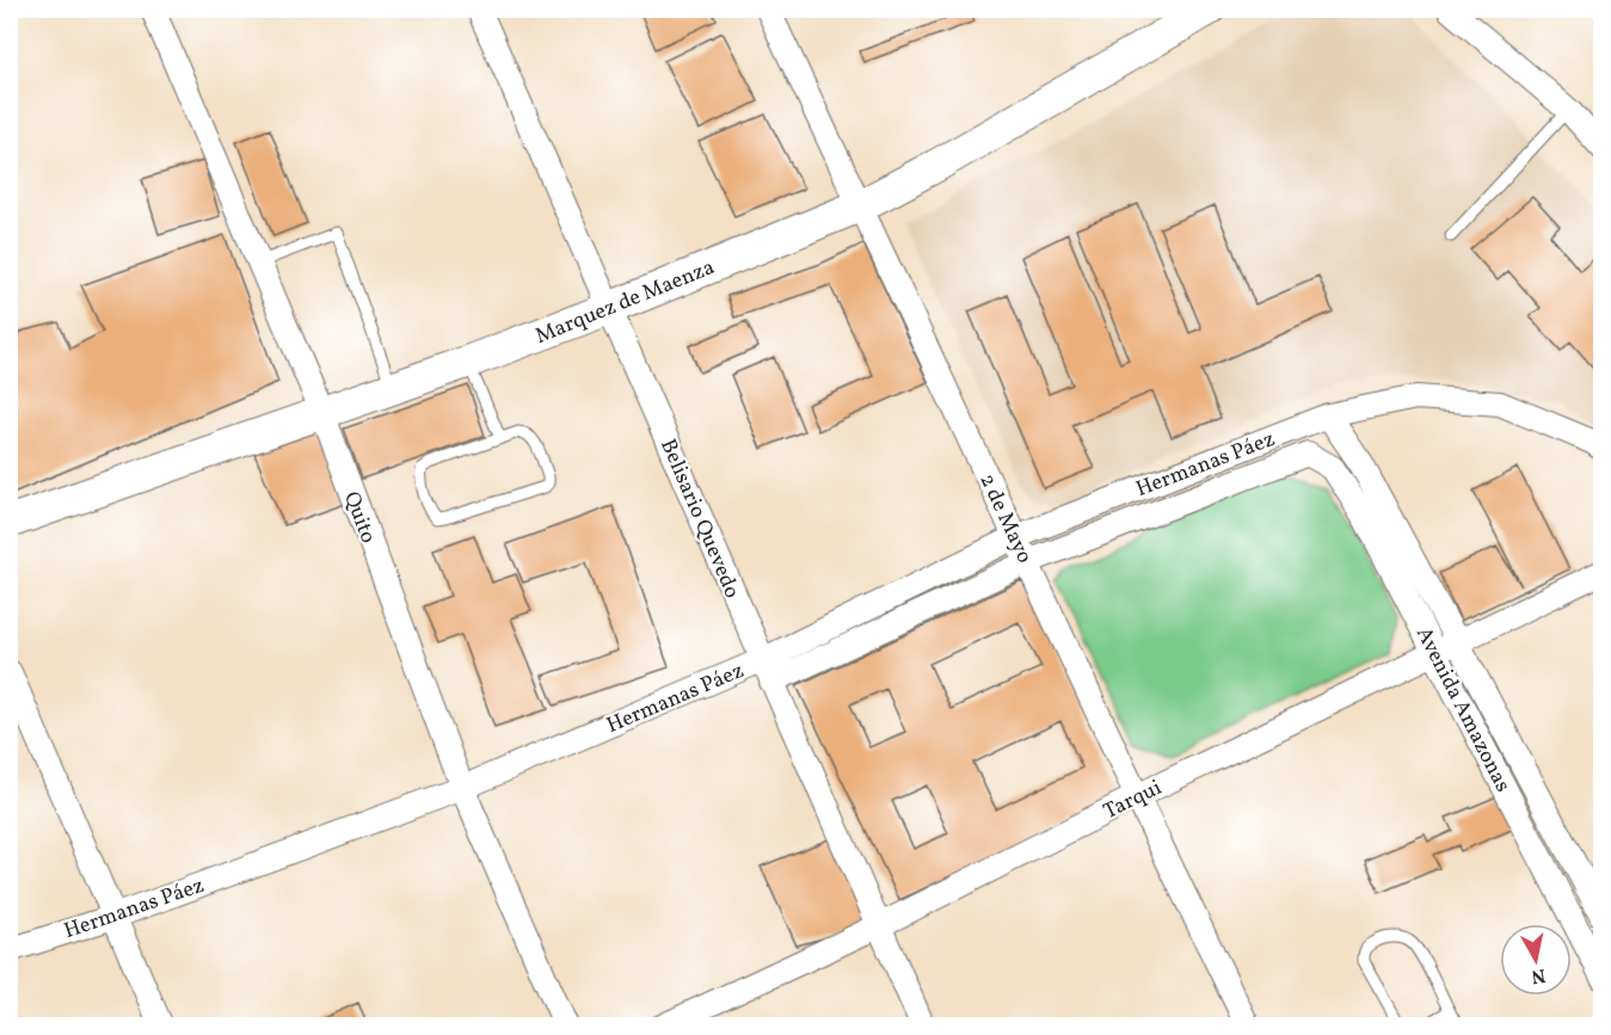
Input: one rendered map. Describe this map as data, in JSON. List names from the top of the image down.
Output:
{
  "streets": {
    "street": [
      "Marquez de Maenza",
      "Hermanas Páez",
      "Quito",
      "Belisario Quevedo",
      "2 de Mayo",
      "Avenida Amazonas",
      "Tarqui"
    ]
  },
  "crossings": [
    ["Marquez de Maenza", "Quito"],
    ["Marquez de Maenza", "Belisario Quevedo"],
    ["Marquez de Maenza", "2 de Mayo"],
    ["Hermanas Páez", "Quito"],
    ["Hermanas Páez", "Belisario Quevedo"],
    ["Hermanas Páez", "2 de Mayo"],
    ["Hermanas Páez", "Avenida Amazonas"],
    ["Belisario Quevedo", "Tarqui"],
    ["2 de Mayo", "Tarqui"],
    ["Avenida Amazonas", "Tarqui"]
  ],
  "north": "bottom"
}
